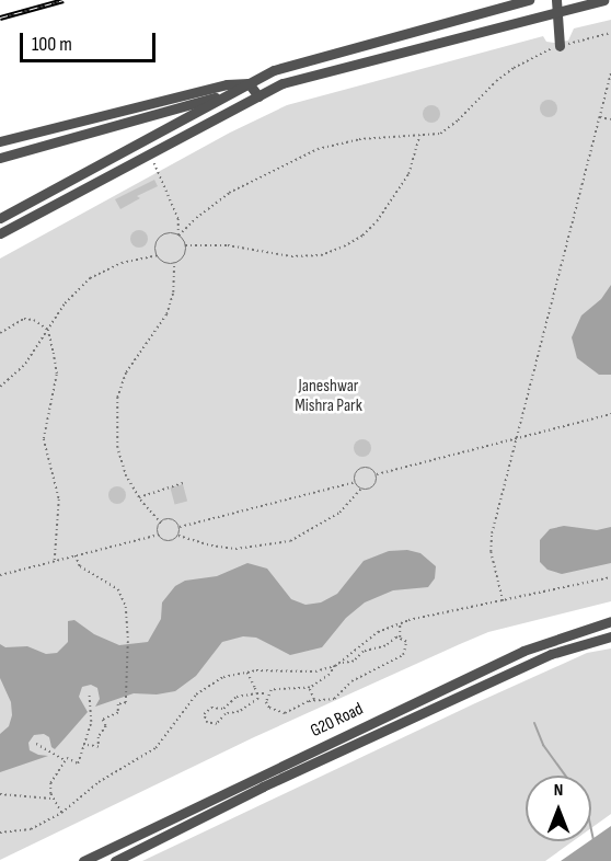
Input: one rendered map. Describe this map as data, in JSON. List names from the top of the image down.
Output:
{
  "streets": {
    "street": ["G20 Road"]
  },
  "parks": ["Janeshwar Mishra Park"],
  "scale_bar": "100 m",
  "north": "top"
}
